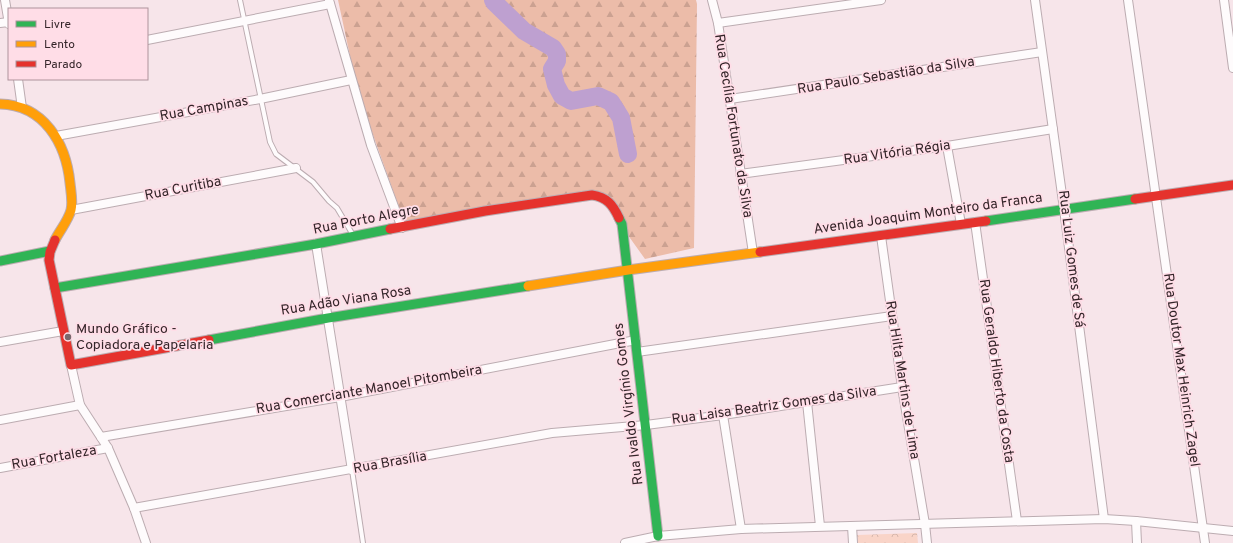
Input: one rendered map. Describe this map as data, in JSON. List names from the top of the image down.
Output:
{
  "streets": {
    "street": [
      "Rua Paulo Sebastião da Silva",
      "Rua Campinas",
      "Rua Cecília Fortunato da Silva",
      "Rua Vitória Régia",
      "Rua Curitiba",
      "Avenida Joaquim Monteiro da Franca",
      "Rua Porto Alegre",
      "Rua Luiz Gomes de Sá",
      "Rua Adão Viana Rosa",
      "Rua Doutor Max Heinrich Zagel",
      "Rua Geraldo Hiberto da Costa",
      "Rua Hilta Martins de Lima",
      "Rua Comerciante Manoel Pitombeira",
      "Rua Ivaldo Virgínio Gomes",
      "Rua Laisa Beatriz Gomes da Silva",
      "Rua Fortaleza",
      "Rua Brasília"
    ]
  },
  "crossings": [
    ["Rua Paulo Sebastião da Silva", "Rua Cecília Fortunato da Silva"],
    ["Rua Paulo Sebastião da Silva", "Rua Luiz Gomes de Sá"],
    ["Rua Cecília Fortunato da Silva", "Rua Vitória Régia"],
    ["Rua Cecília Fortunato da Silva", "Avenida Joaquim Monteiro da Franca"],
    ["Rua Vitória Régia", "Rua Luiz Gomes de Sá"],
    ["Avenida Joaquim Monteiro da Franca", "Rua Porto Alegre"],
    ["Avenida Joaquim Monteiro da Franca", "Rua Luiz Gomes de Sá"],
    ["Avenida Joaquim Monteiro da Franca", "Rua Adão Viana Rosa"],
    ["Avenida Joaquim Monteiro da Franca", "Rua Doutor Max Heinrich Zagel"],
    ["Avenida Joaquim Monteiro da Franca", "Rua Geraldo Hiberto da Costa"],
    ["Avenida Joaquim Monteiro da Franca", "Rua Hilta Martins de Lima"],
    ["Avenida Joaquim Monteiro da Franca", "Rua Ivaldo Virgínio Gomes"],
    ["Rua Porto Alegre", "Rua Adão Viana Rosa"],
    ["Rua Porto Alegre", "Rua Ivaldo Virgínio Gomes"],
    ["Rua Adão Viana Rosa", "Rua Ivaldo Virgínio Gomes"],
    ["Rua Hilta Martins de Lima", "Rua Laisa Beatriz Gomes da Silva"],
    ["Rua Comerciante Manoel Pitombeira", "Rua Ivaldo Virgínio Gomes"],
    ["Rua Ivaldo Virgínio Gomes", "Rua Laisa Beatriz Gomes da Silva"],
    ["Rua Ivaldo Virgínio Gomes", "Rua Brasília"],
    ["Rua Laisa Beatriz Gomes da Silva", "Rua Brasília"]
  ],
  "places": ["Mundo Gráfico - Copiadora e Papelaria"],
  "legend": ["Livre", "Lento", "Parado"]
}
